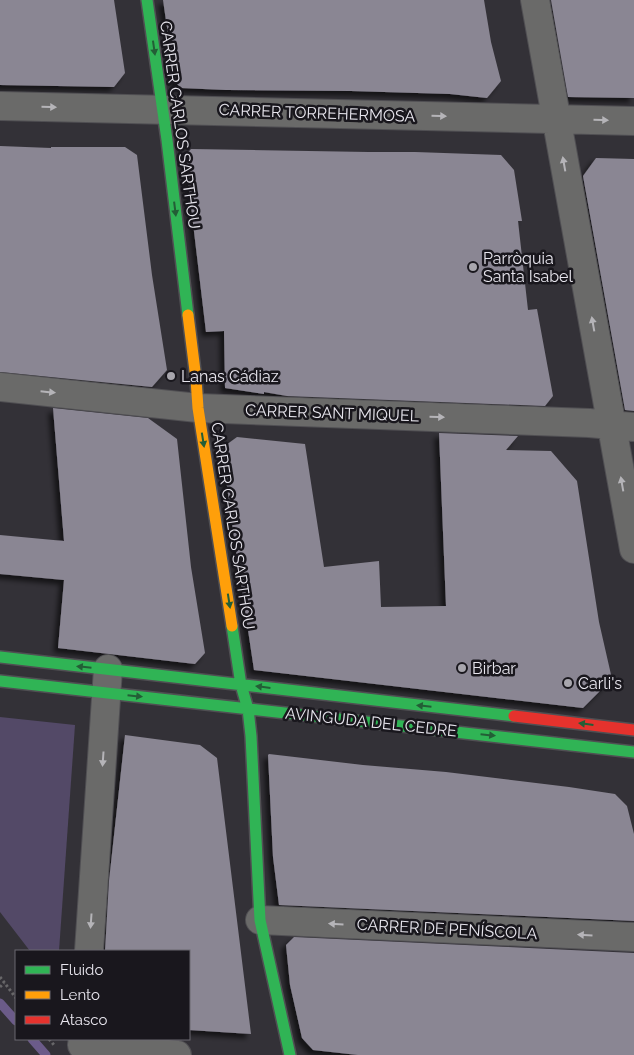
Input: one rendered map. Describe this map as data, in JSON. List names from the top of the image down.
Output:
{
  "streets": {
    "street": [
      "CARRER TORREHERMOSA",
      "CARRER CARLOS SARTHOU",
      "CARRER SANT MIQUEL",
      "AVINGUDA DEL CEDRE",
      "CARRER DE PENÍSCOLA"
    ]
  },
  "crossings": [
    ["CARRER TORREHERMOSA", "CARRER CARLOS SARTHOU"],
    ["CARRER CARLOS SARTHOU", "CARRER SANT MIQUEL"],
    ["CARRER CARLOS SARTHOU", "AVINGUDA DEL CEDRE"],
    ["CARRER CARLOS SARTHOU", "CARRER DE PENÍSCOLA"]
  ],
  "one_way": [
    "CARRER TORREHERMOSA",
    "CARRER CARLOS SARTHOU",
    "CARRER SANT MIQUEL",
    "CARRER DE PENÍSCOLA"
  ],
  "places": [
    "Parròquia Santa Isabel",
    "Lanas Cádiaz",
    "Birbar",
    "Carli's"
  ],
  "legend": ["Fluido", "Lento", "Atasco"]
}
